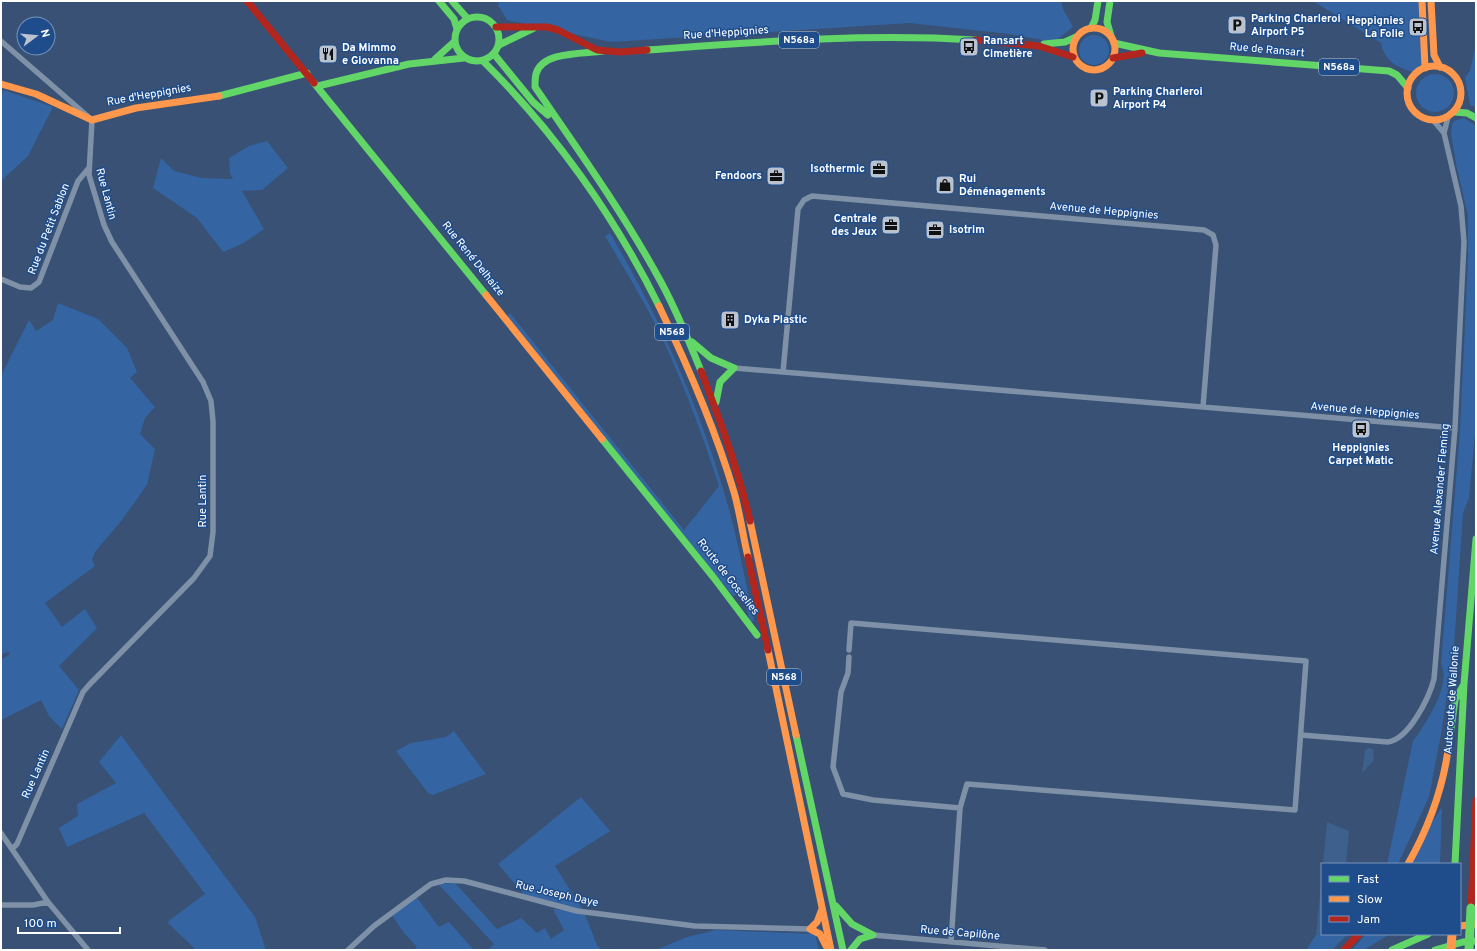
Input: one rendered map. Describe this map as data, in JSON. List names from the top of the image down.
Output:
{
  "streets": {
    "main road": [
      "Rue d'Heppignies",
      "N568a",
      "Rue de Ransart",
      "Rue René Delhaize",
      "N568",
      "Route de Gosselies",
      "Autoroute de Wallonie"
    ],
    "street": [
      "Rue Lantin",
      "Avenue de Heppignies",
      "Rue du Petit Sablon",
      "Avenue Alexander Fleming",
      "Rue Joseph Daye",
      "Rue de Capilône"
    ]
  },
  "crossings": [
    ["Rue d'Heppignies", "N568a"],
    ["Rue d'Heppignies", "Rue de Ransart"],
    ["Rue d'Heppignies", "Rue Lantin"],
    ["Rue d'Heppignies", "Rue René Delhaize"],
    ["Rue d'Heppignies", "N568"],
    ["N568a", "Rue de Ransart"],
    ["N568a", "Avenue Alexander Fleming"],
    ["Rue de Ransart", "Avenue Alexander Fleming"],
    ["Rue Lantin", "Rue du Petit Sablon"],
    ["Avenue de Heppignies", "Avenue Alexander Fleming"],
    ["Rue René Delhaize", "Route de Gosselies"],
    ["N568", "Route de Gosselies"]
  ],
  "places": {
    "parking": ["Parking Charleroi Airport P5", "Parking Charleroi Airport P4"],
    "bus stop": ["Heppignies La Folie", "Ransart Cimetière", "Heppignies Carpet Matic"],
    "restaurant": ["Da Mimmo e Giovanna"],
    "office": [
      "Isothermic",
      "Fendoors",
      "Centrale des Jeux",
      "Isotrim"
    ],
    "shop": ["Rui Déménagements"],
    "building": ["Dyka Plastic"]
  },
  "legend": ["Fast", "Slow", "Jam"],
  "scale_bar": "100 m",
  "north": "right"
}
